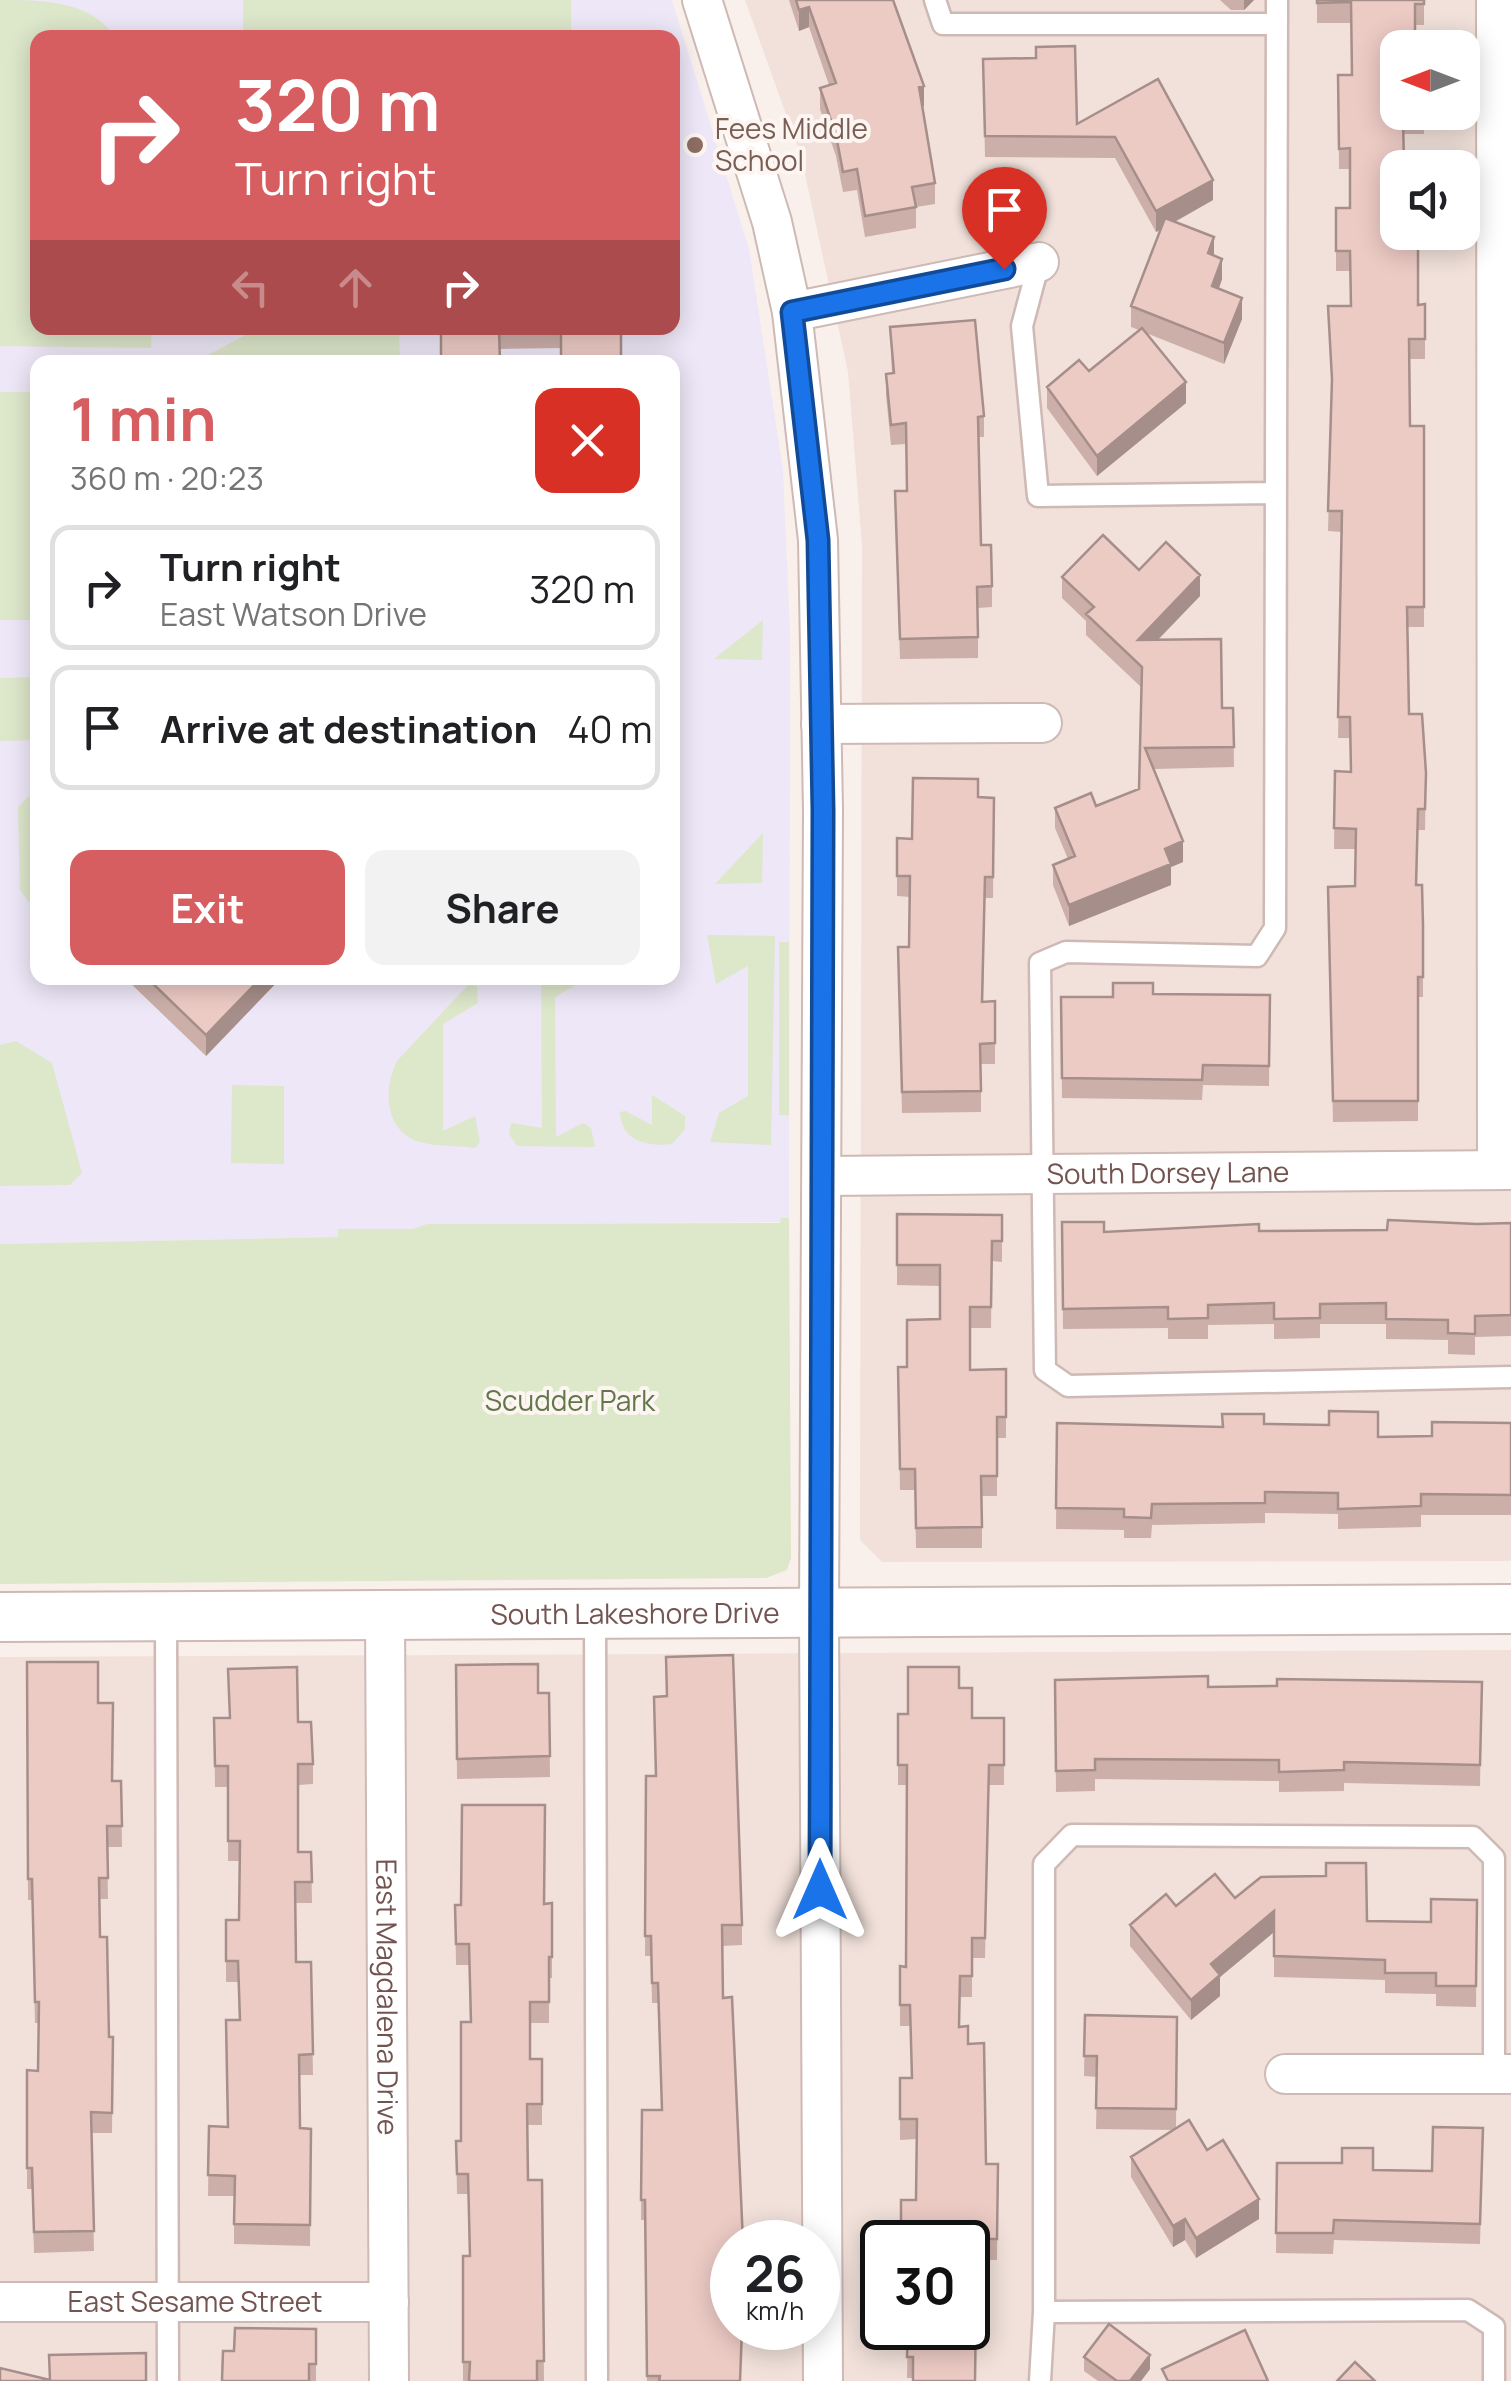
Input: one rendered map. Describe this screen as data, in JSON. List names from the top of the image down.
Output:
{
  "streets": {
    "street": [
      "South Dorsey Lane",
      "South Lakeshore Drive",
      "East Magdalena Drive",
      "East Sesame Street"
    ]
  },
  "crossings": [
    ["South Lakeshore Drive", "East Magdalena Drive"],
    ["East Magdalena Drive", "East Sesame Street"]
  ],
  "parks": ["Scudder Park"],
  "places": ["Fees Middle School"],
  "north": "left",
  "page": {
    "turn": ["320 m", "Turn right"],
    "heading": ["1 min", "360 m · 20:23"],
    "list": [
      {
        "name": "Turn right",
        "note": "East Watson Drive",
        "value": "320 m"
      },
      {
        "name": "Arrive at destination",
        "value": "40 m"
      }
    ],
    "buttons": ["Exit", "Share"],
    "speed": "26 km/h",
    "limit": "30"
  }
}
